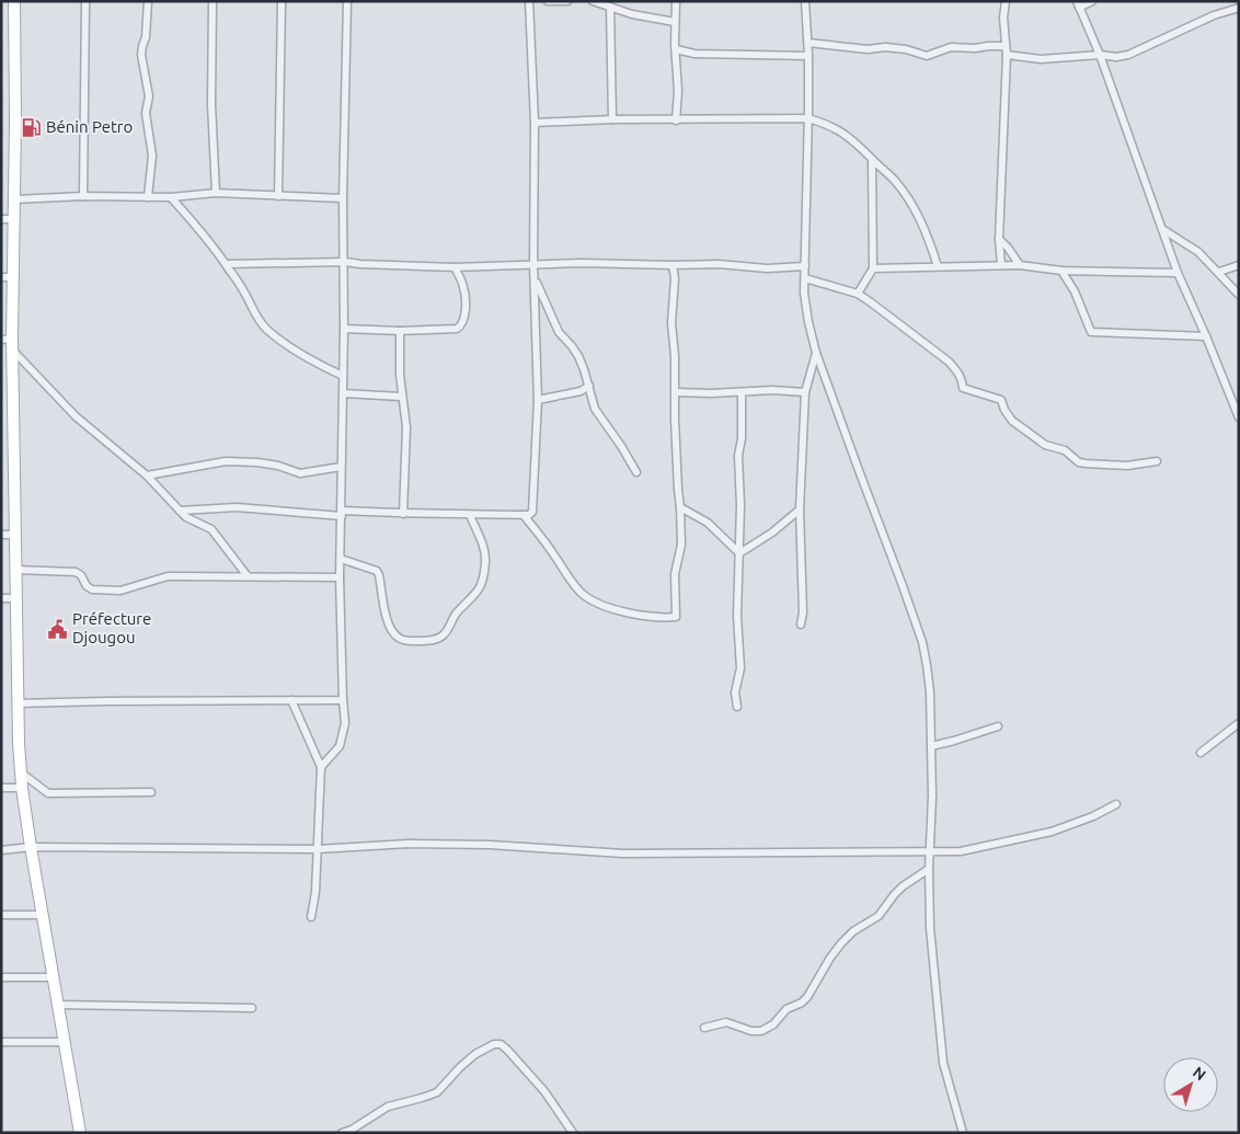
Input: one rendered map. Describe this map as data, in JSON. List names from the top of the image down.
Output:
{
  "places": {
    "fuel station": ["Bénin Petro"],
    "public building": ["Préfecture Djougou"]
  },
  "north": "top right"
}
